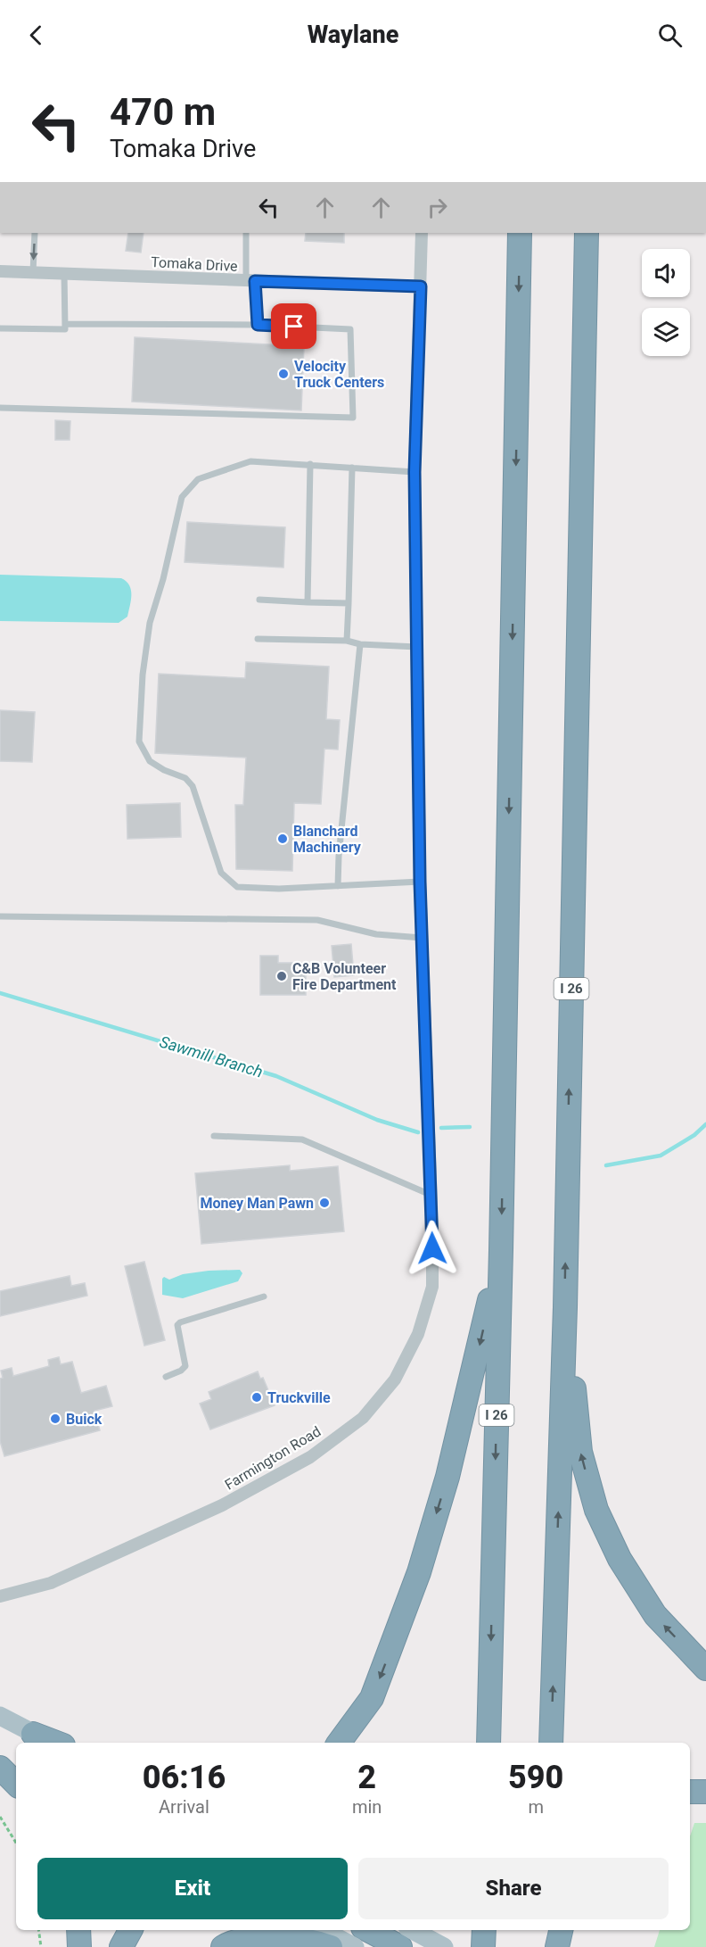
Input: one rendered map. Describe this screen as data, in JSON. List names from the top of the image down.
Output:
{
  "streets": {
    "highway": ["I 26"],
    "street": ["Tomaka Drive", "Farmington Road"]
  },
  "crossings": [
    ["Tomaka Drive", "Farmington Road"]
  ],
  "water": ["Sawmill Branch"],
  "places": [
    "Velocity Truck Centers",
    "Blanchard Machinery",
    "C&B Volunteer Fire Department",
    "Money Man Pawn",
    "Truckville",
    "Buick"
  ],
  "page": {
    "header": "Waylane",
    "turn": ["470 m", "Tomaka Drive"],
    "eta": [
      "06:16",
      "Arrival",
      "2",
      "min",
      "590",
      "m"
    ],
    "buttons": ["Exit", "Share"]
  }
}
